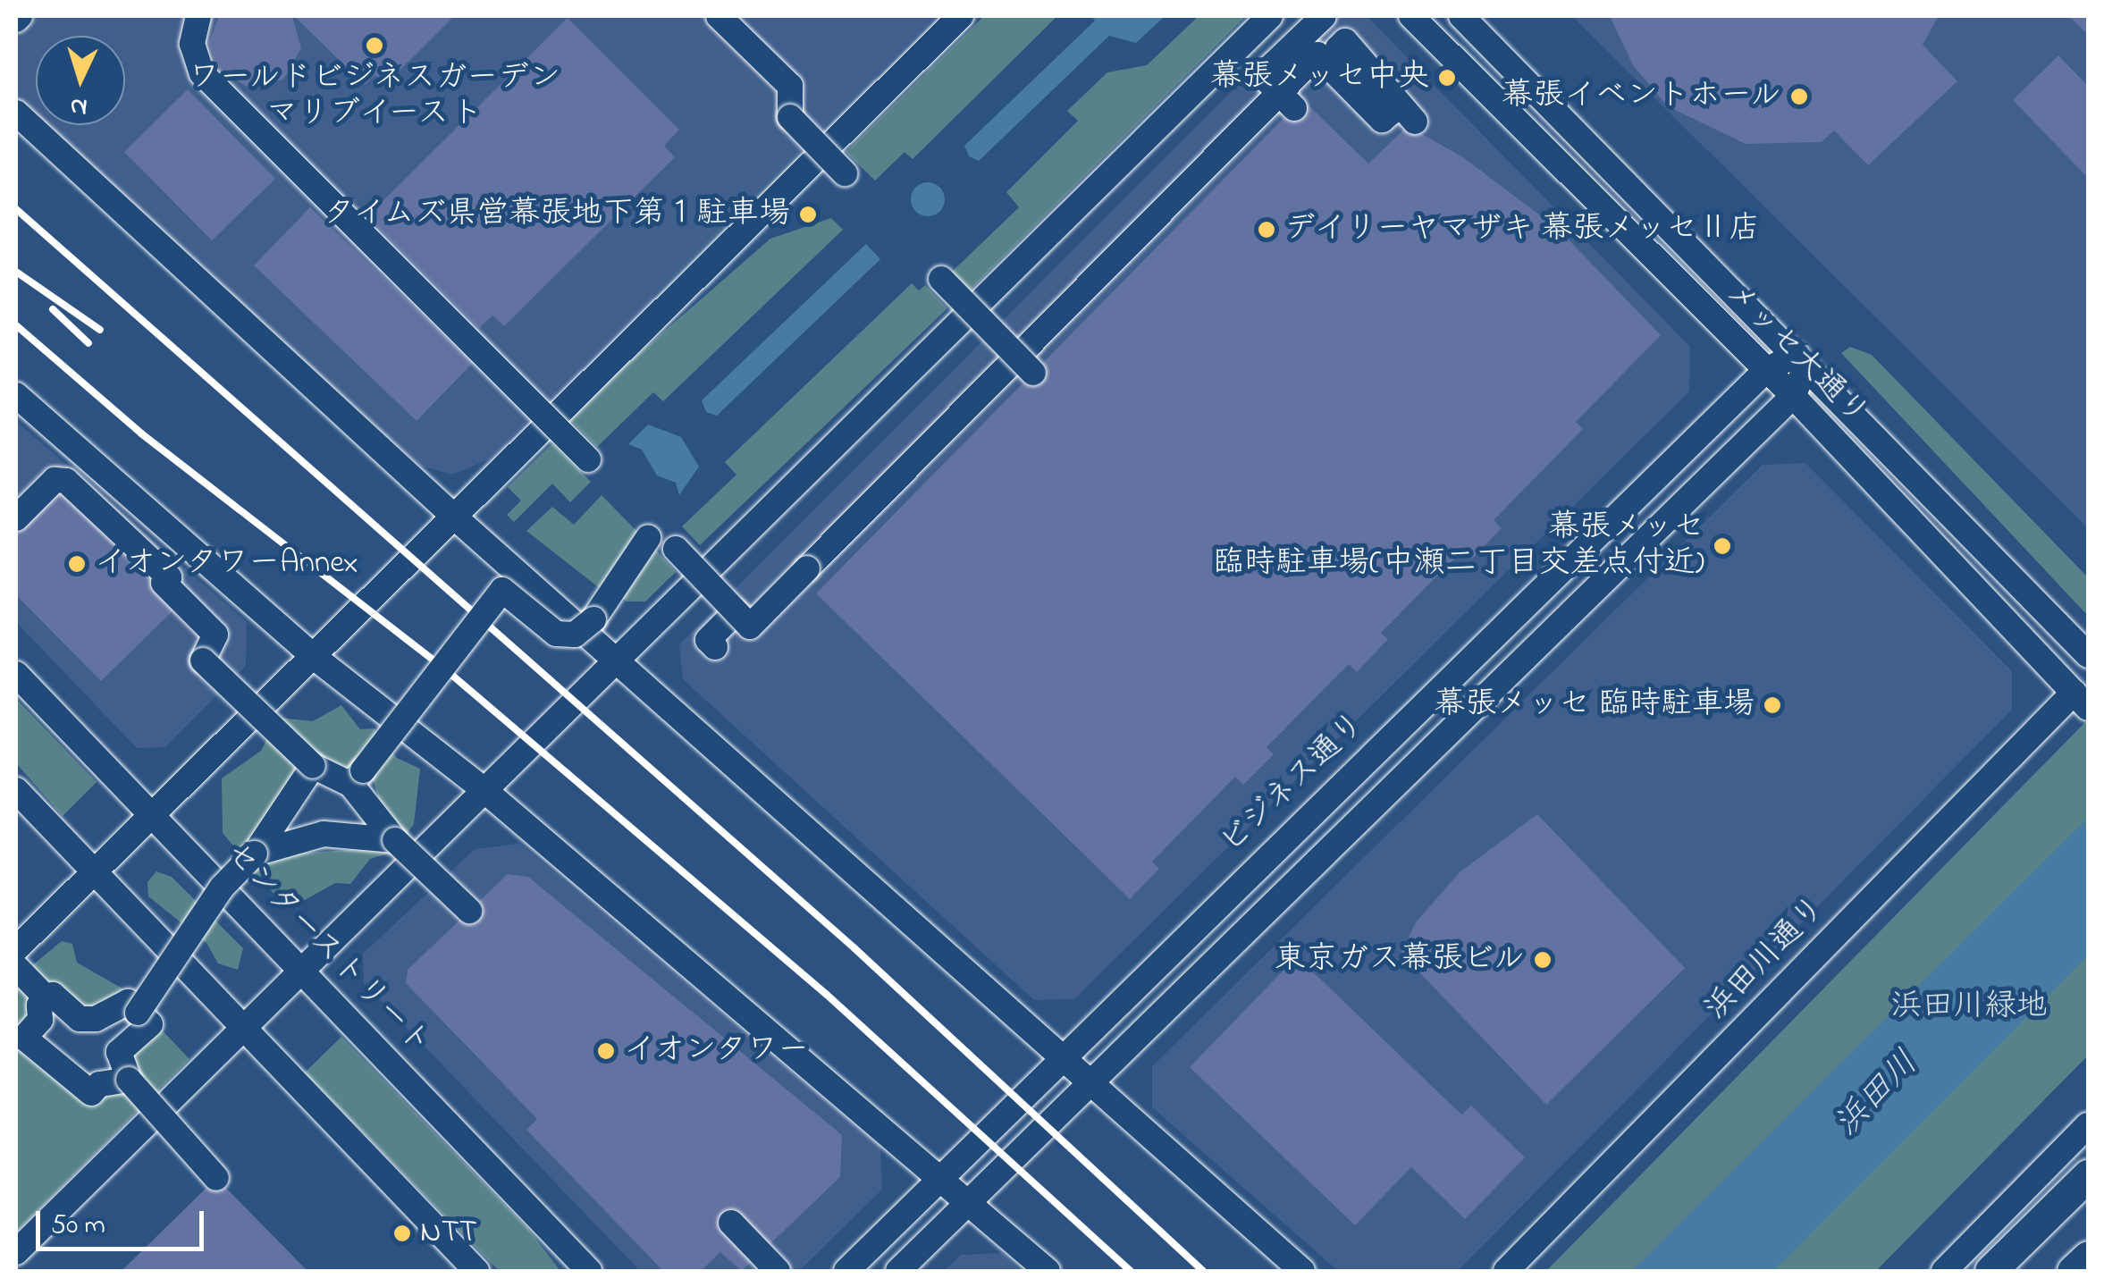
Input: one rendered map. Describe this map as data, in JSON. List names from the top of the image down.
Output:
{
  "streets": {
    "street": [
      "メッセ大通り",
      "ビジネス通り",
      "センターストリート",
      "浜田川通り"
    ]
  },
  "crossings": [
    ["メッセ大通り", "ビジネス通り"],
    ["メッセ大通り", "浜田川通り"]
  ],
  "water": ["浜田川"],
  "parks": ["浜田川緑地"],
  "places": [
    "ワールドビジネスガーデン マリブイースト",
    "幕張メッセ中央",
    "幕張イベントホール",
    "タイムズ県営幕張地下第１駐車場",
    "デイリーヤマザキ 幕張メッセⅡ店",
    "幕張メッセ 臨時駐車場(中瀬二丁目交差点付近)",
    "イオンタワーAnnex",
    "幕張メッセ 臨時駐車場",
    "東京ガス幕張ビル",
    "イオンタワー",
    "NTT"
  ],
  "scale_bar": "50 m",
  "north": "bottom"
}
